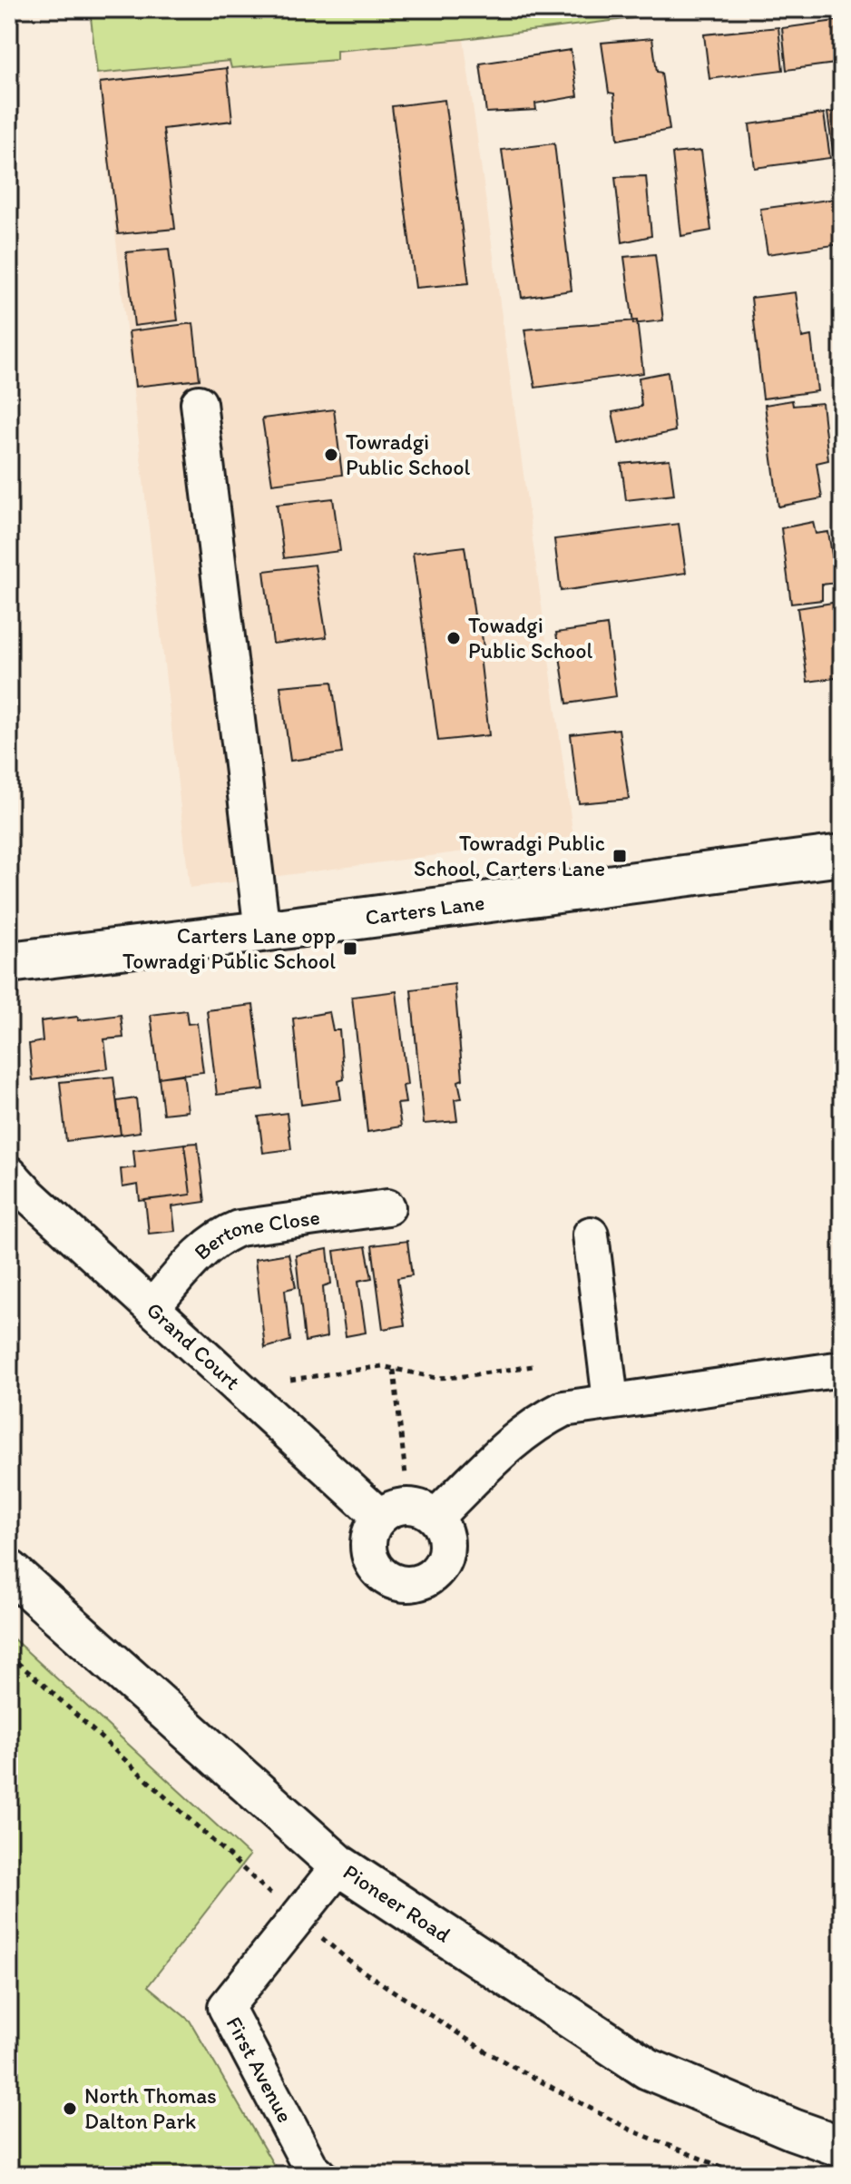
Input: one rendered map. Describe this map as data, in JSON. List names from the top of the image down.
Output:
{
  "streets": {
    "main road": ["Carters Lane", "Pioneer Road"],
    "street": ["Bertone Close", "Grand Court", "First Avenue"]
  },
  "crossings": [
    ["Bertone Close", "Grand Court"],
    ["Pioneer Road", "First Avenue"]
  ],
  "places": {
    "other": ["Towradgi Public School", "Towadgi Public School", "North Thomas Dalton Park"],
    "transit": ["Towradgi Public School, Carters Lane", "Carters Lane opp Towradgi Public School"]
  }
}
